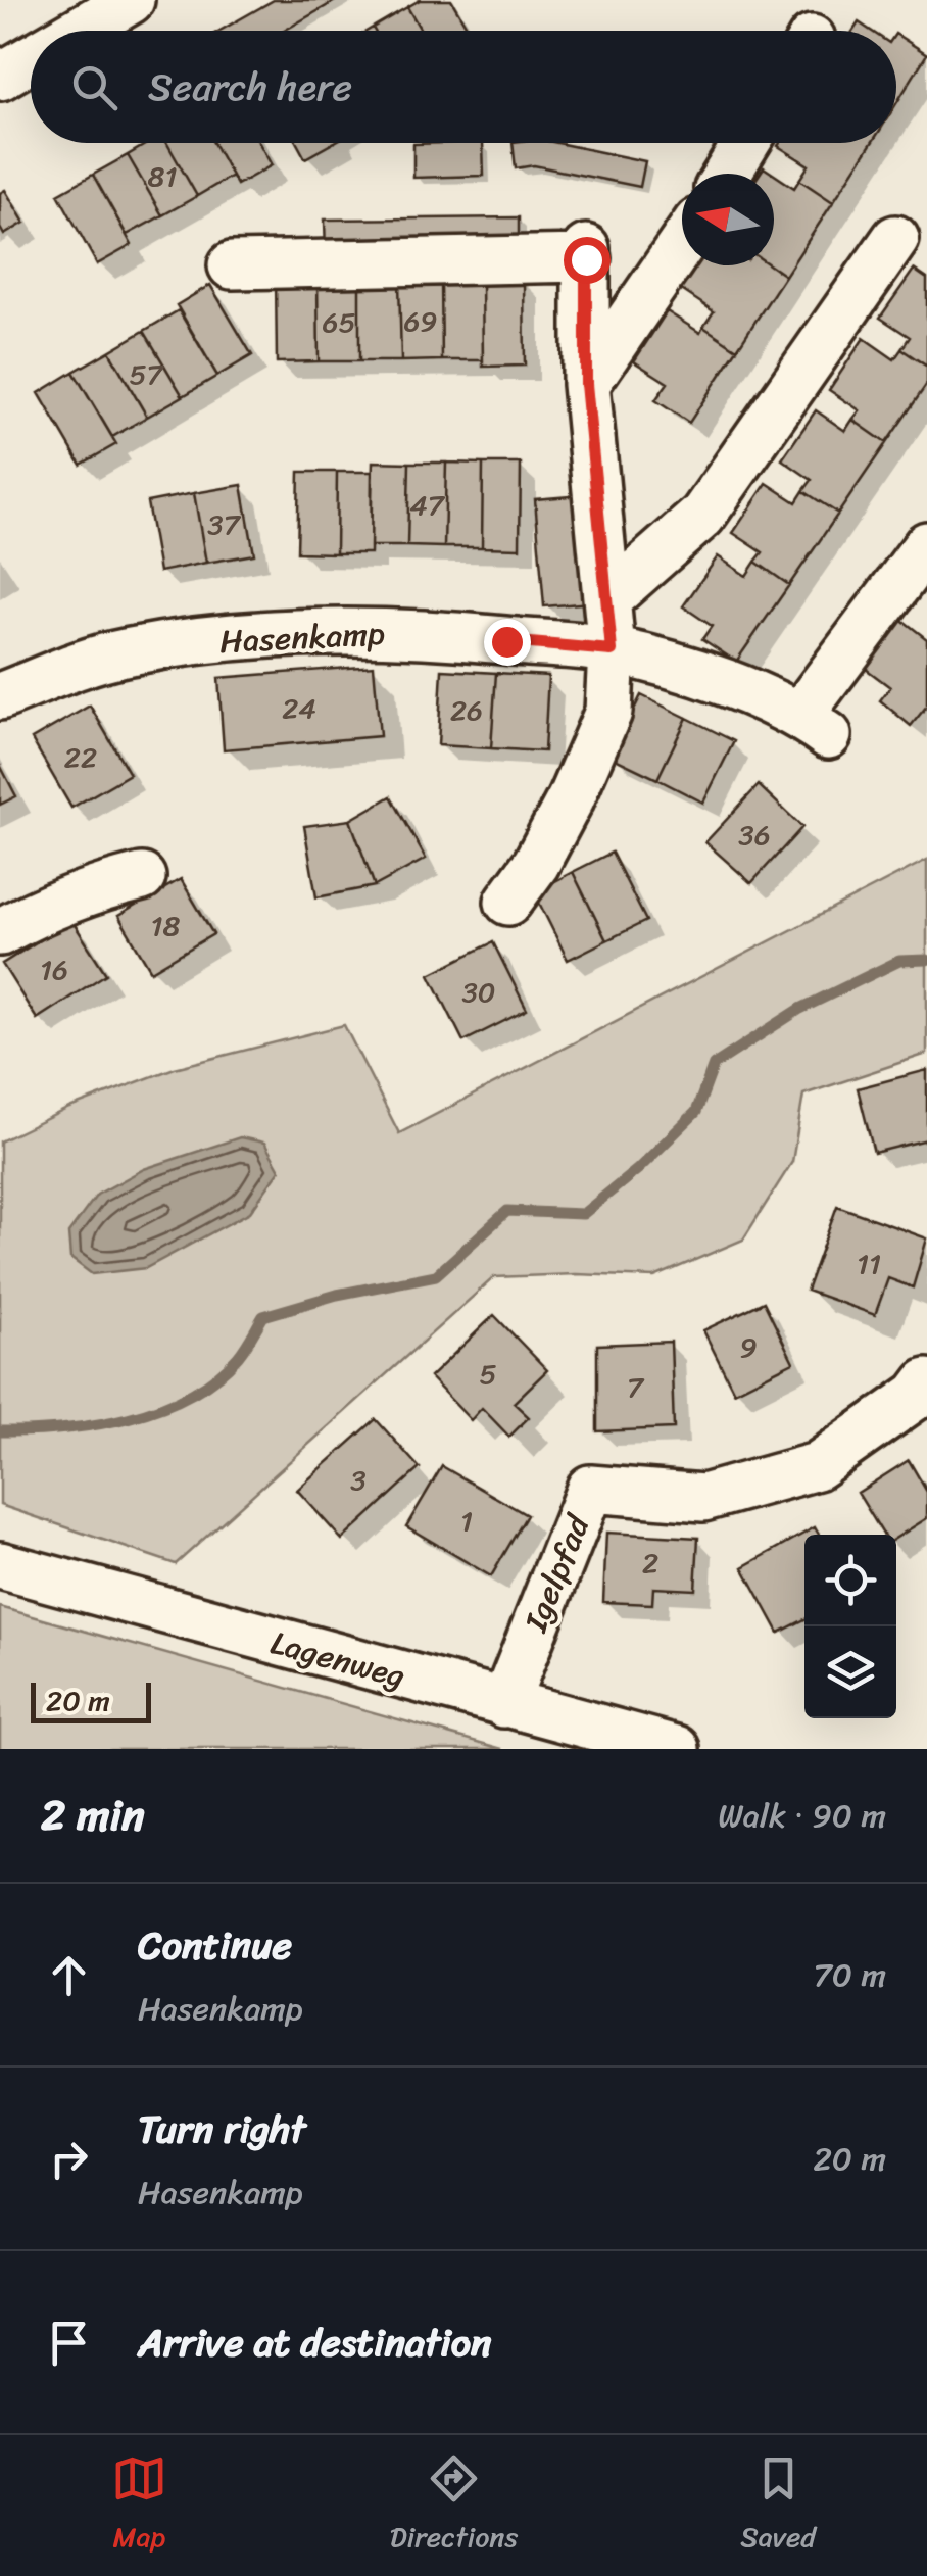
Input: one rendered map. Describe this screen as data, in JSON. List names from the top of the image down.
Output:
{
  "streets": {
    "street": ["Hasenkamp", "Igelpfad", "Lagenweg"]
  },
  "crossings": [
    ["Igelpfad", "Lagenweg"]
  ],
  "house_numbers": [
    "81",
    "69",
    "65",
    "57",
    "47",
    "37",
    "24",
    "26",
    "22",
    "36",
    "18",
    "16",
    "30",
    "11",
    "9",
    "5",
    "7",
    "3",
    "1",
    "2"
  ],
  "scale_bar": "20 m",
  "north": "left",
  "page": {
    "search": "Search here",
    "scale": "20 m",
    "heading": ["2 min", "Walk · 90 m"],
    "list": [
      ["Continue", "Hasenkamp", "70 m"],
      ["Turn right", "Hasenkamp", "20 m"],
      "Arrive at destination"
    ],
    "nav": ["Map", "Directions", "Saved"]
  }
}
